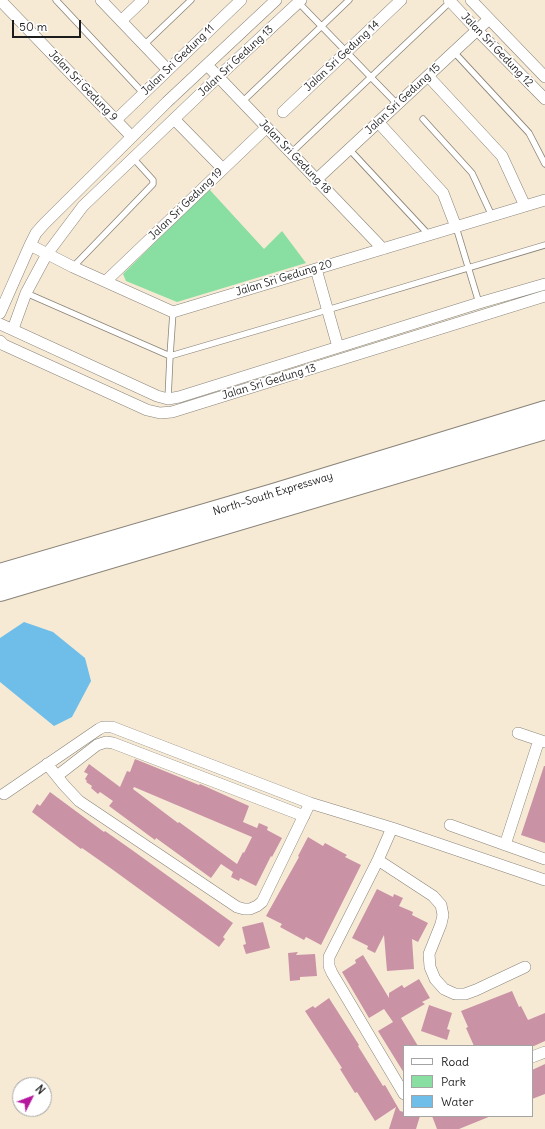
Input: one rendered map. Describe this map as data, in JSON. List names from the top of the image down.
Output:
{
  "streets": {
    "highway": ["North–South Expressway"],
    "street": [
      "Jalan Sri Gedung 12",
      "Jalan Sri Gedung 14",
      "Jalan Sri Gedung 11",
      "Jalan Sri Gedung 13",
      "Jalan Sri Gedung 9",
      "Jalan Sri Gedung 15",
      "Jalan Sri Gedung 18",
      "Jalan Sri Gedung 19",
      "Jalan Sri Gedung 20"
    ]
  },
  "crossings": [
    ["Jalan Sri Gedung 12", "Jalan Sri Gedung 15"],
    ["Jalan Sri Gedung 11", "Jalan Sri Gedung 9"],
    ["Jalan Sri Gedung 13", "Jalan Sri Gedung 9"],
    ["Jalan Sri Gedung 13", "Jalan Sri Gedung 18"],
    ["Jalan Sri Gedung 15", "Jalan Sri Gedung 18"],
    ["Jalan Sri Gedung 18", "Jalan Sri Gedung 19"],
    ["Jalan Sri Gedung 18", "Jalan Sri Gedung 20"]
  ],
  "legend": ["Road", "Park", "Water"],
  "scale_bar": "50 m",
  "north": "top right"
}
